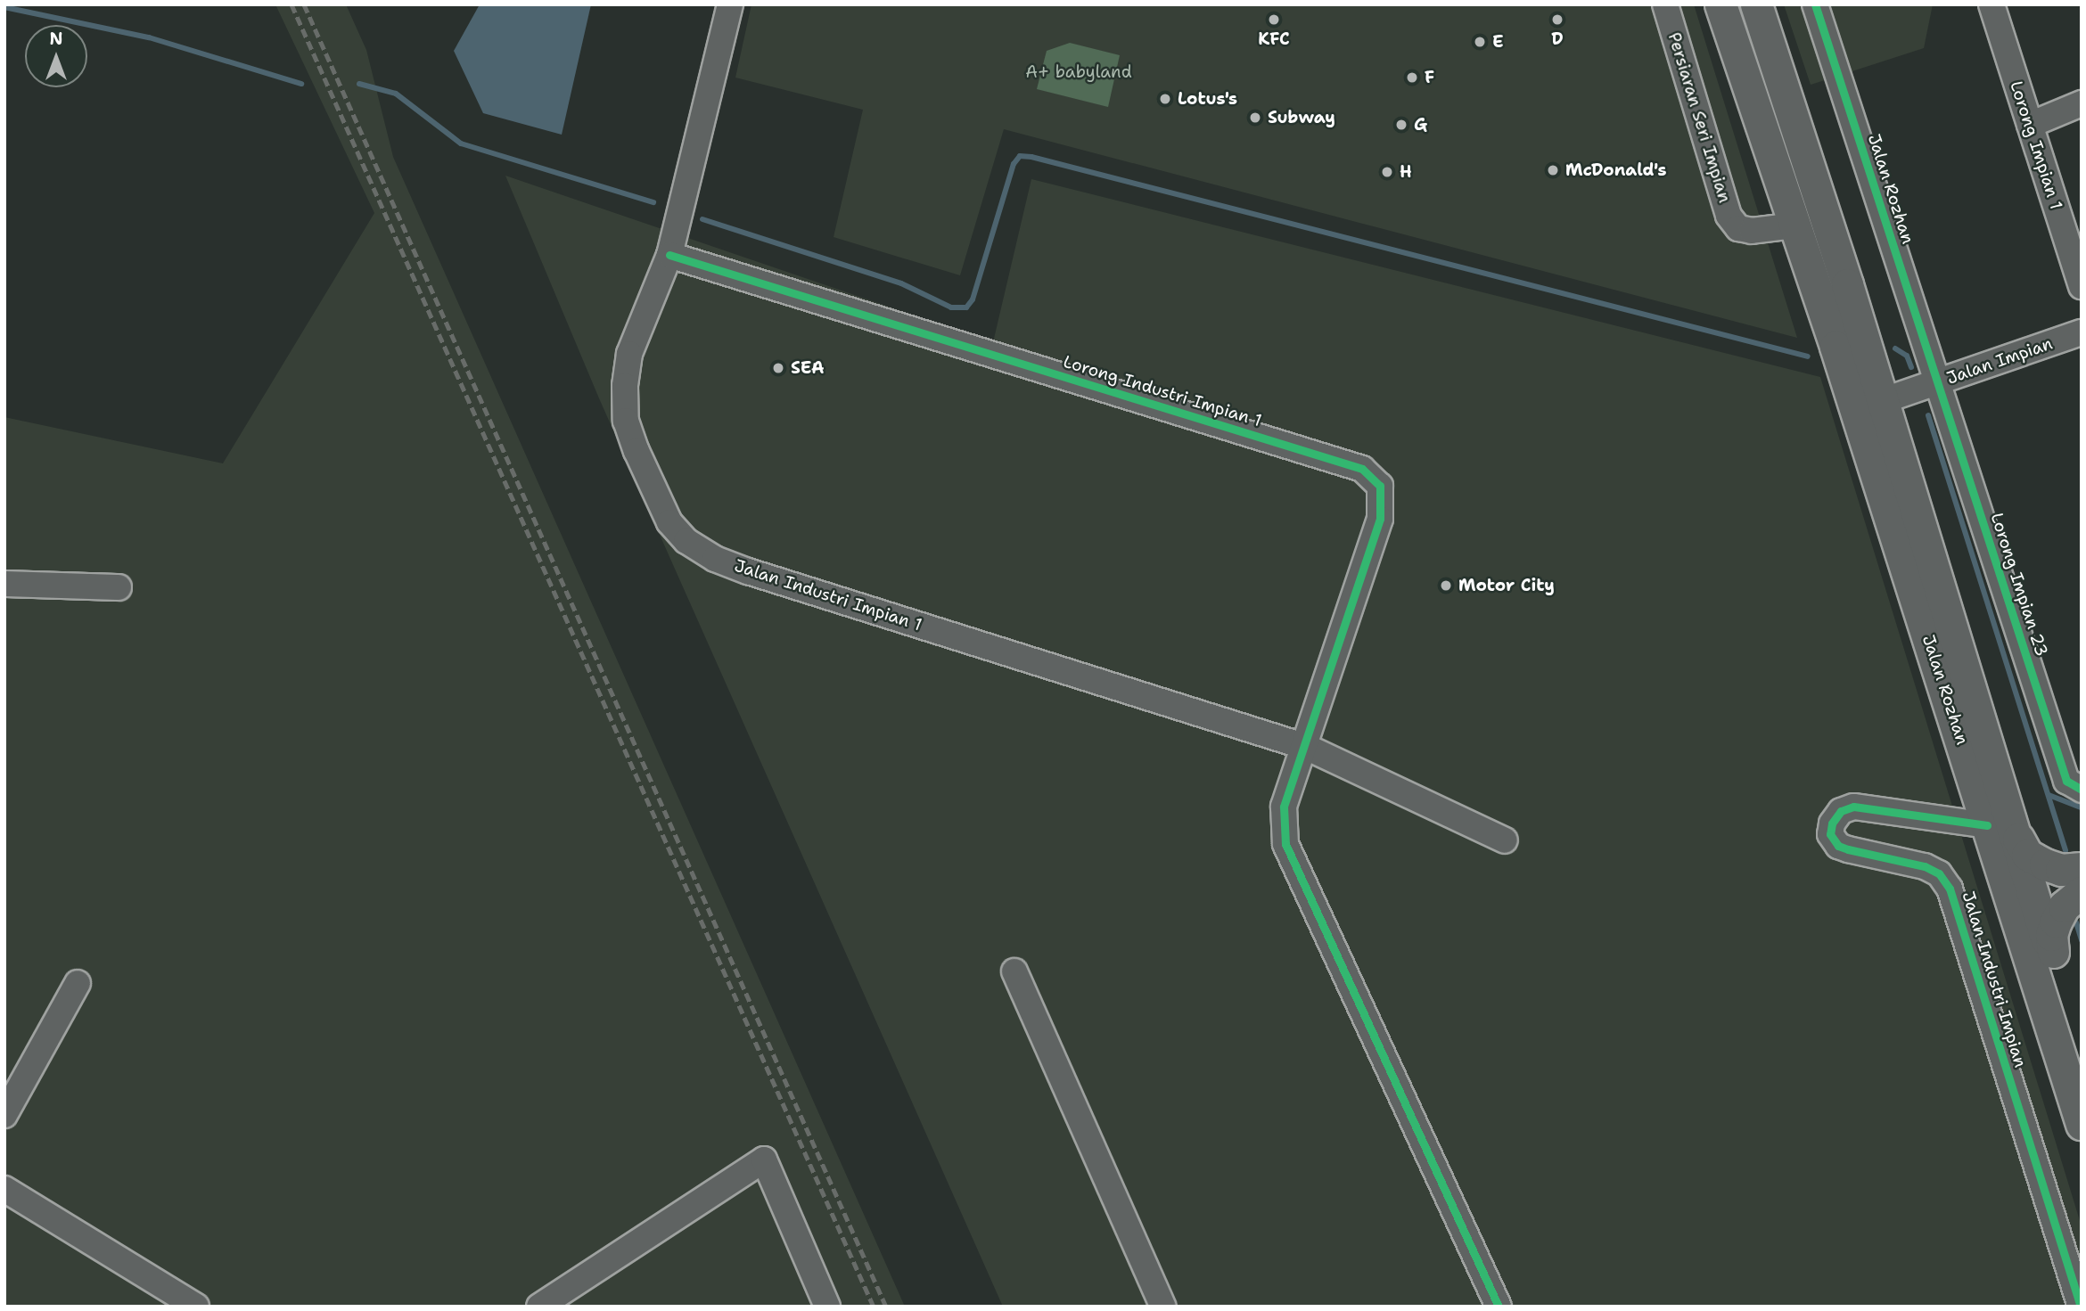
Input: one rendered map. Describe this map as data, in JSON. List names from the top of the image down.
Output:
{
  "streets": {
    "main road": ["Jalan Rozhan"],
    "street": [
      "Persiaran Seri Impian",
      "Lorong Impian 1",
      "Jalan Impian",
      "Lorong Industri Impian 1",
      "Lorong Impian 23",
      "Jalan Industri Impian 1",
      "Jalan Industri Impian"
    ]
  },
  "crossings": [
    ["Persiaran Seri Impian", "Jalan Rozhan"],
    ["Jalan Rozhan", "Jalan Impian"],
    ["Jalan Rozhan", "Lorong Impian 23"],
    ["Jalan Rozhan", "Jalan Industri Impian"],
    ["Jalan Impian", "Lorong Impian 23"],
    ["Lorong Industri Impian 1", "Jalan Industri Impian 1"]
  ],
  "parks": ["A+ babyland"],
  "places": [
    "KFC",
    "D",
    "E",
    "F",
    "Lotus's",
    "Subway",
    "G",
    "McDonald's",
    "H",
    "SEA",
    "Motor City"
  ],
  "north": "top"
}
